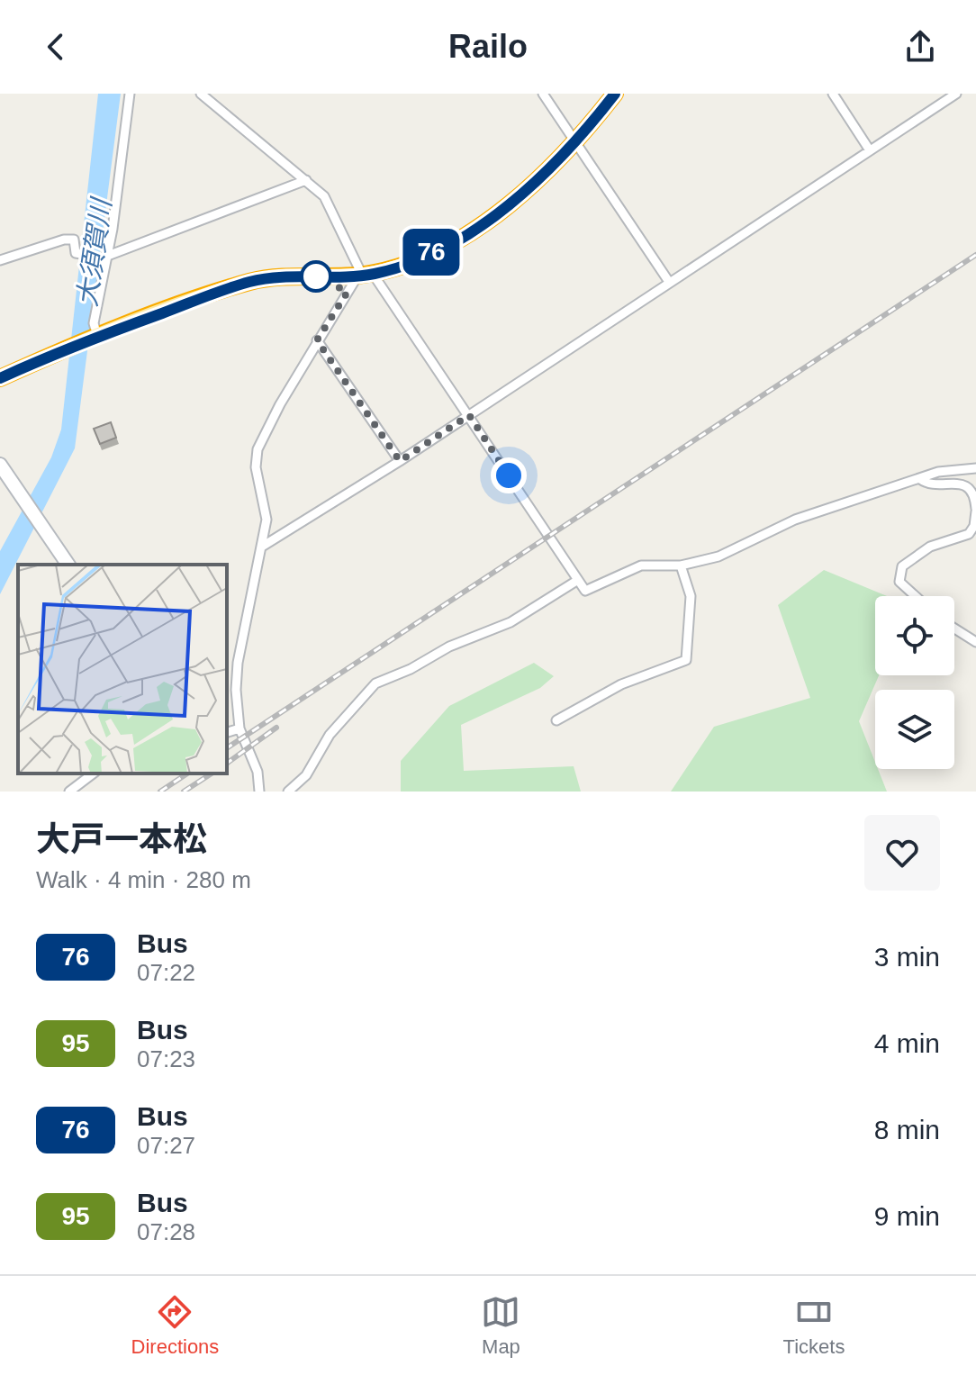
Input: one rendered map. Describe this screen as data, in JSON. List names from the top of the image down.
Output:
{
  "water": ["大須賀川"],
  "lines": ["bus line 76"],
  "page": {
    "header": "Railo",
    "on_map": "76",
    "heading": ["大戸一本松", "Walk · 4 min · 280 m"],
    "list": [
      {
        "mark": "76",
        "name": "Bus",
        "note": "07:22",
        "value": "3 min"
      },
      {
        "mark": "95",
        "name": "Bus",
        "note": "07:23",
        "value": "4 min"
      },
      {
        "mark": "76",
        "name": "Bus",
        "note": "07:27",
        "value": "8 min"
      },
      {
        "mark": "95",
        "name": "Bus",
        "note": "07:28",
        "value": "9 min"
      }
    ],
    "tabs": ["Directions", "Map", "Tickets"]
  }
}
